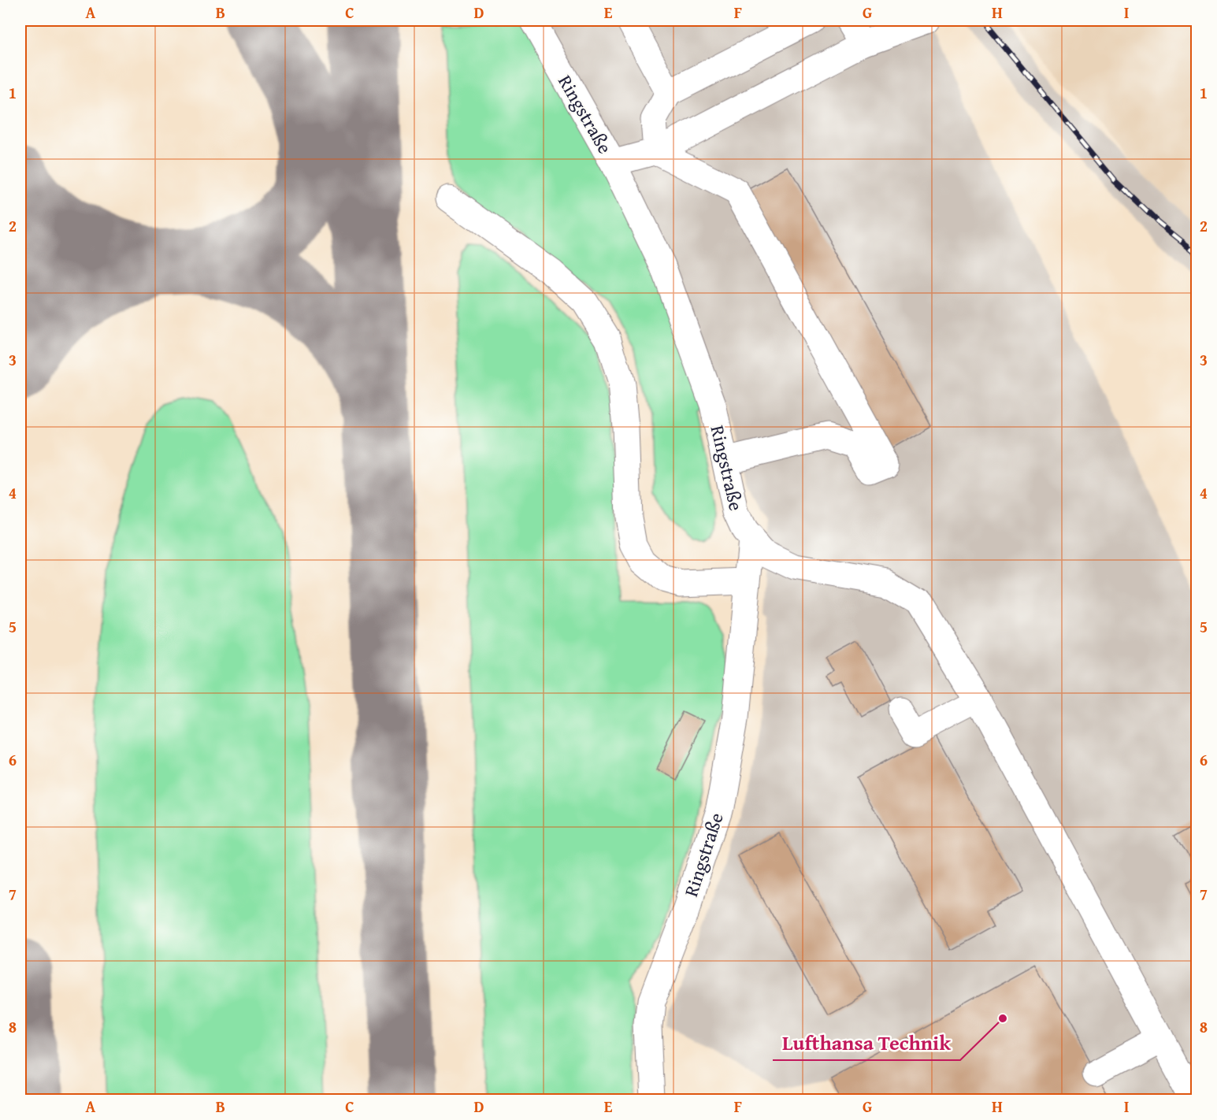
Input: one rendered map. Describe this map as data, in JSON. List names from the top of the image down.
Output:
{
  "streets": {
    "lane": ["Ringstraße"]
  },
  "places": ["Lufthansa Technik"],
  "grid": {
    "columns": [
      "A",
      "B",
      "C",
      "D",
      "E",
      "F",
      "G",
      "H",
      "I"
    ],
    "rows": [
      "1",
      "2",
      "3",
      "4",
      "5",
      "6",
      "7",
      "8"
    ]
  }
}
